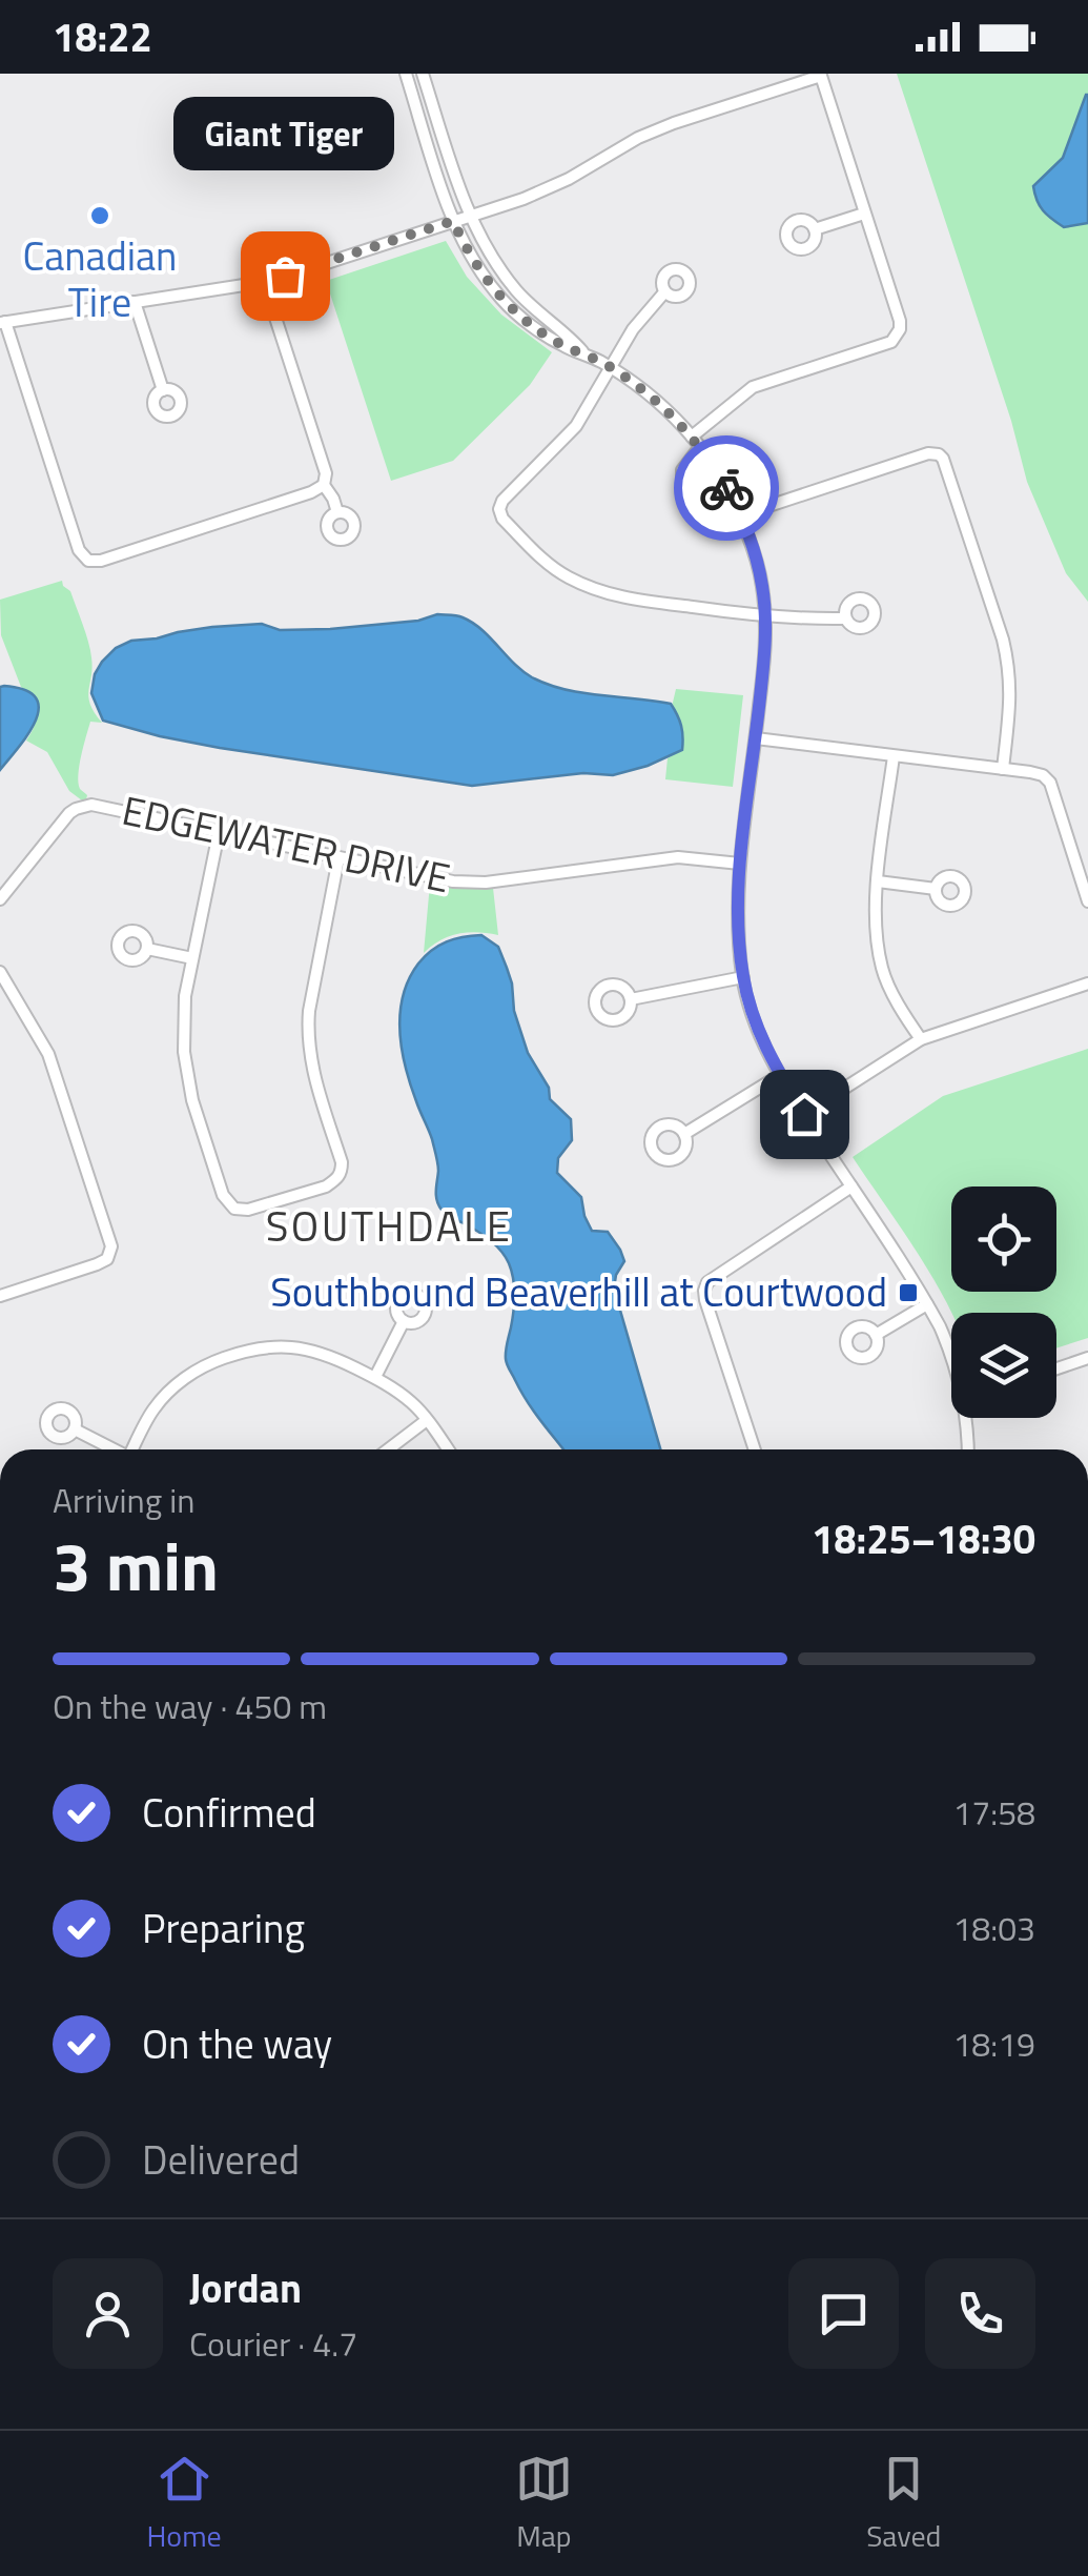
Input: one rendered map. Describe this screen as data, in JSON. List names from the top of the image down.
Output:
{
  "streets": {
    "street": ["EDGEWATER DRIVE"]
  },
  "districts": ["SOUTHDALE"],
  "places": {
    "other": ["Canadian Tire", "Giant Tiger"],
    "transit": ["Southbound Beaverhill at Courtwood"]
  },
  "page": {
    "status": "18:22",
    "bubble": "Giant Tiger",
    "heading": ["3 min", "Arriving in", "18:25–18:30"],
    "panel": ["Jordan", "Courier · 4.7"],
    "bar": "On the way · 450 m",
    "list": [
      ["Confirmed", "17:58"],
      ["Preparing", "18:03"],
      ["On the way", "18:19"],
      "Delivered"
    ],
    "tabs": ["Home", "Map", "Saved"]
  }
}
